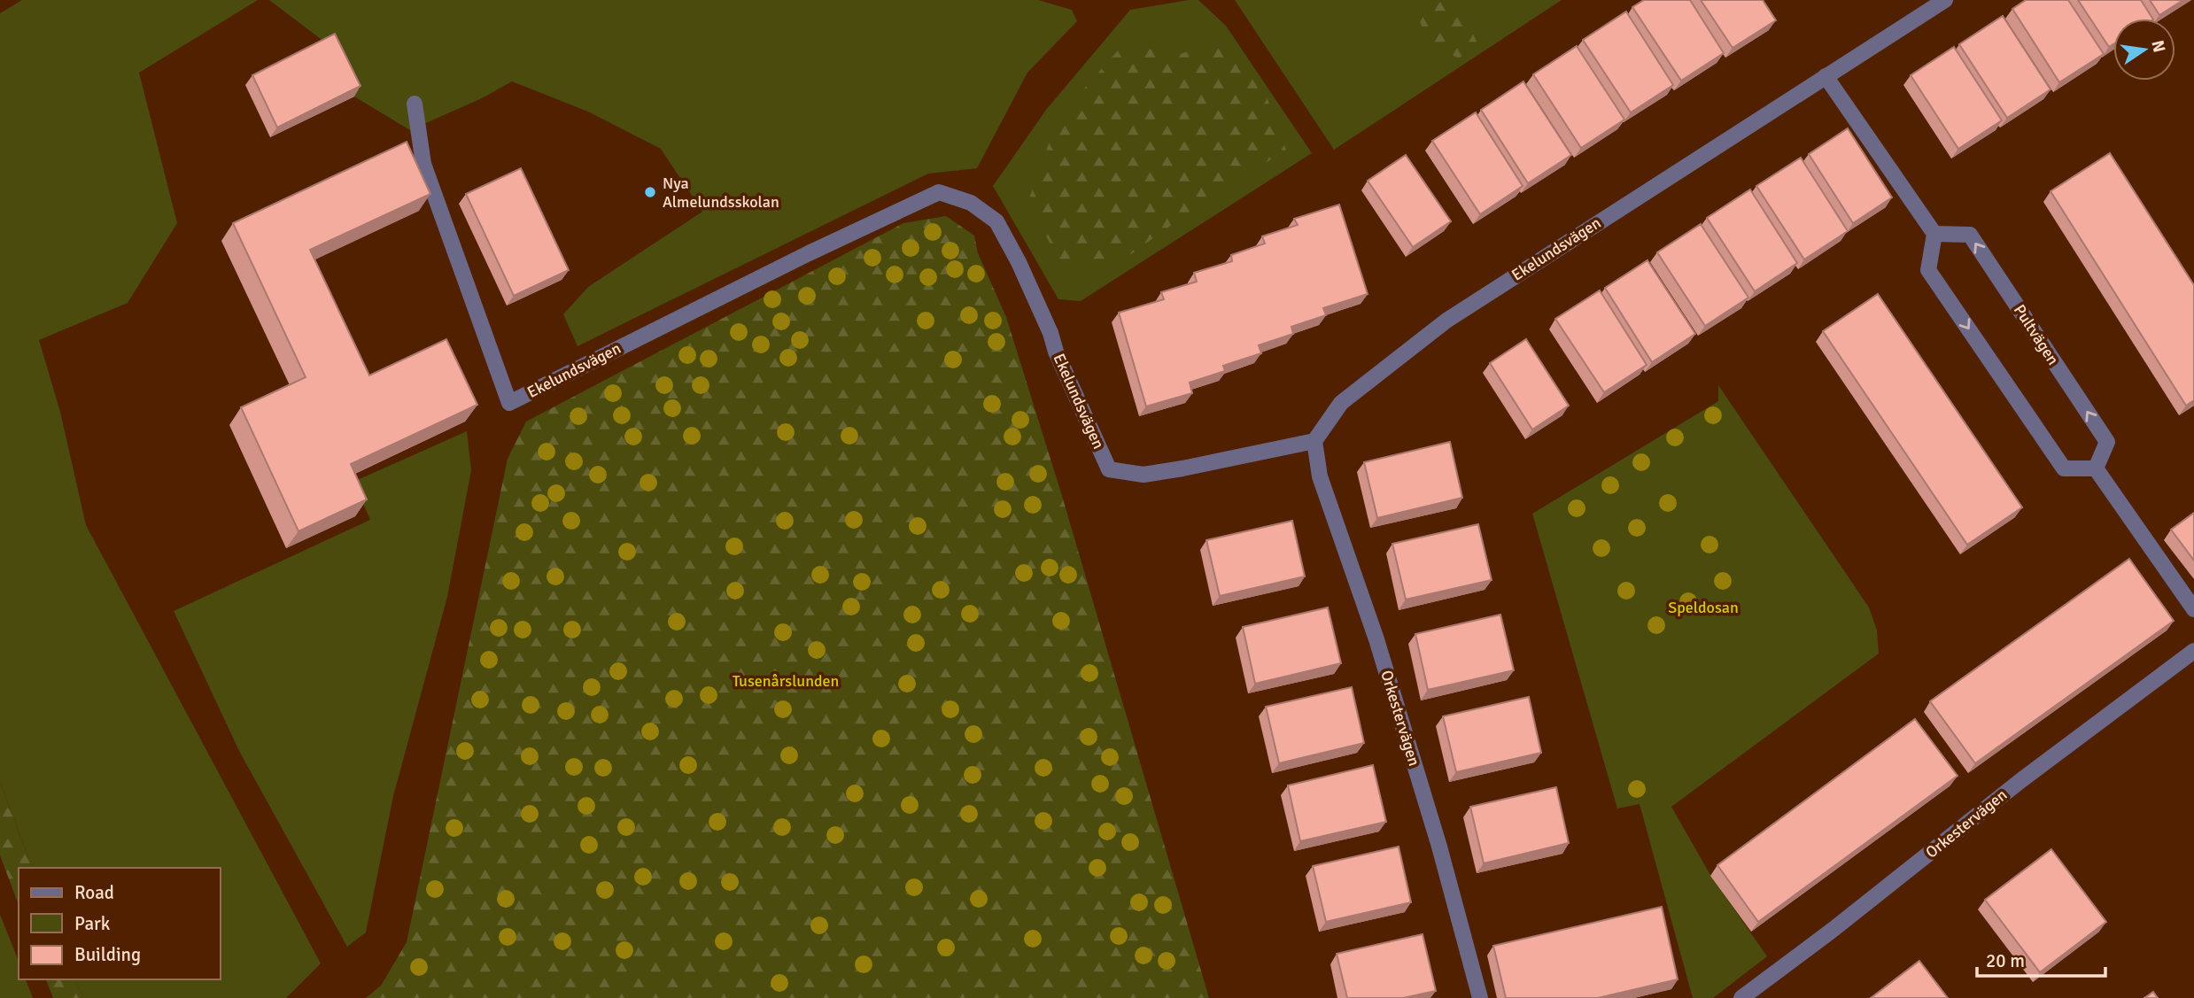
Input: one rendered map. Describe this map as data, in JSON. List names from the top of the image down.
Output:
{
  "streets": {
    "street": ["Ekelundsvägen", "Pultvägen", "Orkestervägen"]
  },
  "crossings": [
    ["Ekelundsvägen", "Orkestervägen"]
  ],
  "parks": ["Speldosan", "Tusenårslunden"],
  "places": ["Nya Almelundsskolan"],
  "legend": ["Road", "Park", "Building"],
  "scale_bar": "20 m",
  "north": "right"
}
